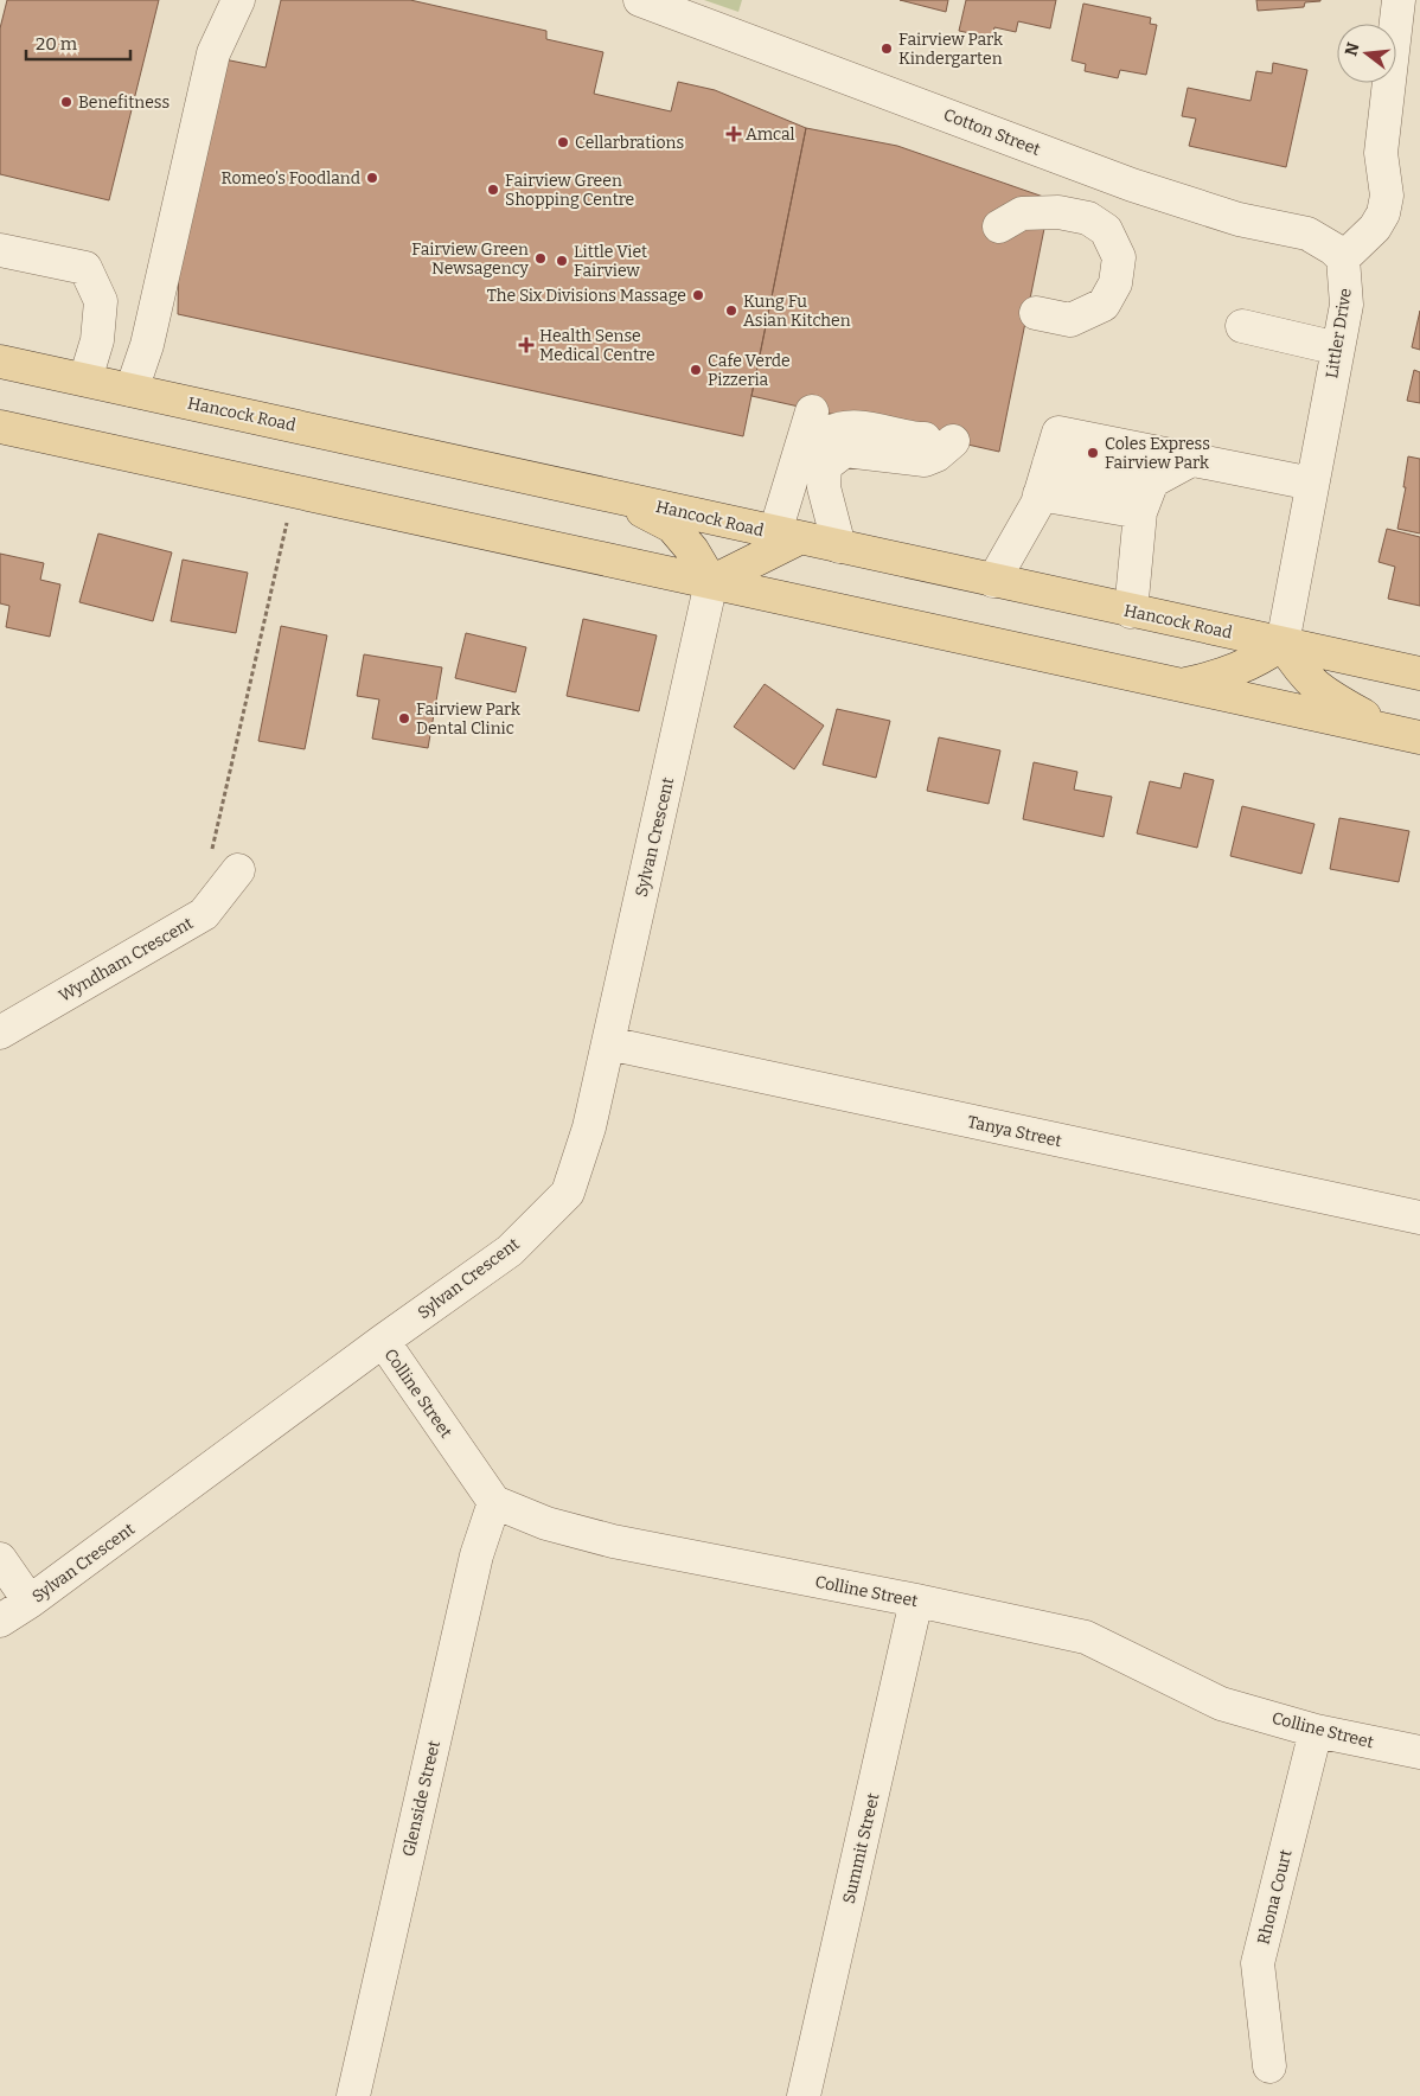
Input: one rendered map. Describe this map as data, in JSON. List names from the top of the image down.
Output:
{
  "streets": {
    "main road": ["Hancock Road"],
    "street": [
      "Cotton Street",
      "Littler Drive",
      "Sylvan Crescent",
      "Wyndham Crescent",
      "Tanya Street",
      "Colline Street",
      "Glenside Street",
      "Summit Street",
      "Rhona Court"
    ]
  },
  "crossings": [
    ["Cotton Street", "Littler Drive"],
    ["Littler Drive", "Hancock Road"],
    ["Sylvan Crescent", "Tanya Street"],
    ["Sylvan Crescent", "Colline Street"],
    ["Colline Street", "Glenside Street"],
    ["Colline Street", "Summit Street"],
    ["Colline Street", "Rhona Court"]
  ],
  "places": {
    "other": [
      "Fairview Park Kindergarten",
      "Benefitness",
      "Cellarbrations",
      "Romeo’s Foodland",
      "Fairview Green Shopping Centre",
      "Fairview Green Newsagency",
      "Little Viet Fairview",
      "The Six Divisions Massage",
      "Kung Fu Asian Kitchen",
      "Cafe Verde Pizzeria",
      "Coles Express Fairview Park",
      "Fairview Park Dental Clinic"
    ],
    "health": ["Amcal", "Health Sense Medical Centre"]
  },
  "scale_bar": "20 m",
  "north": "left"
}
